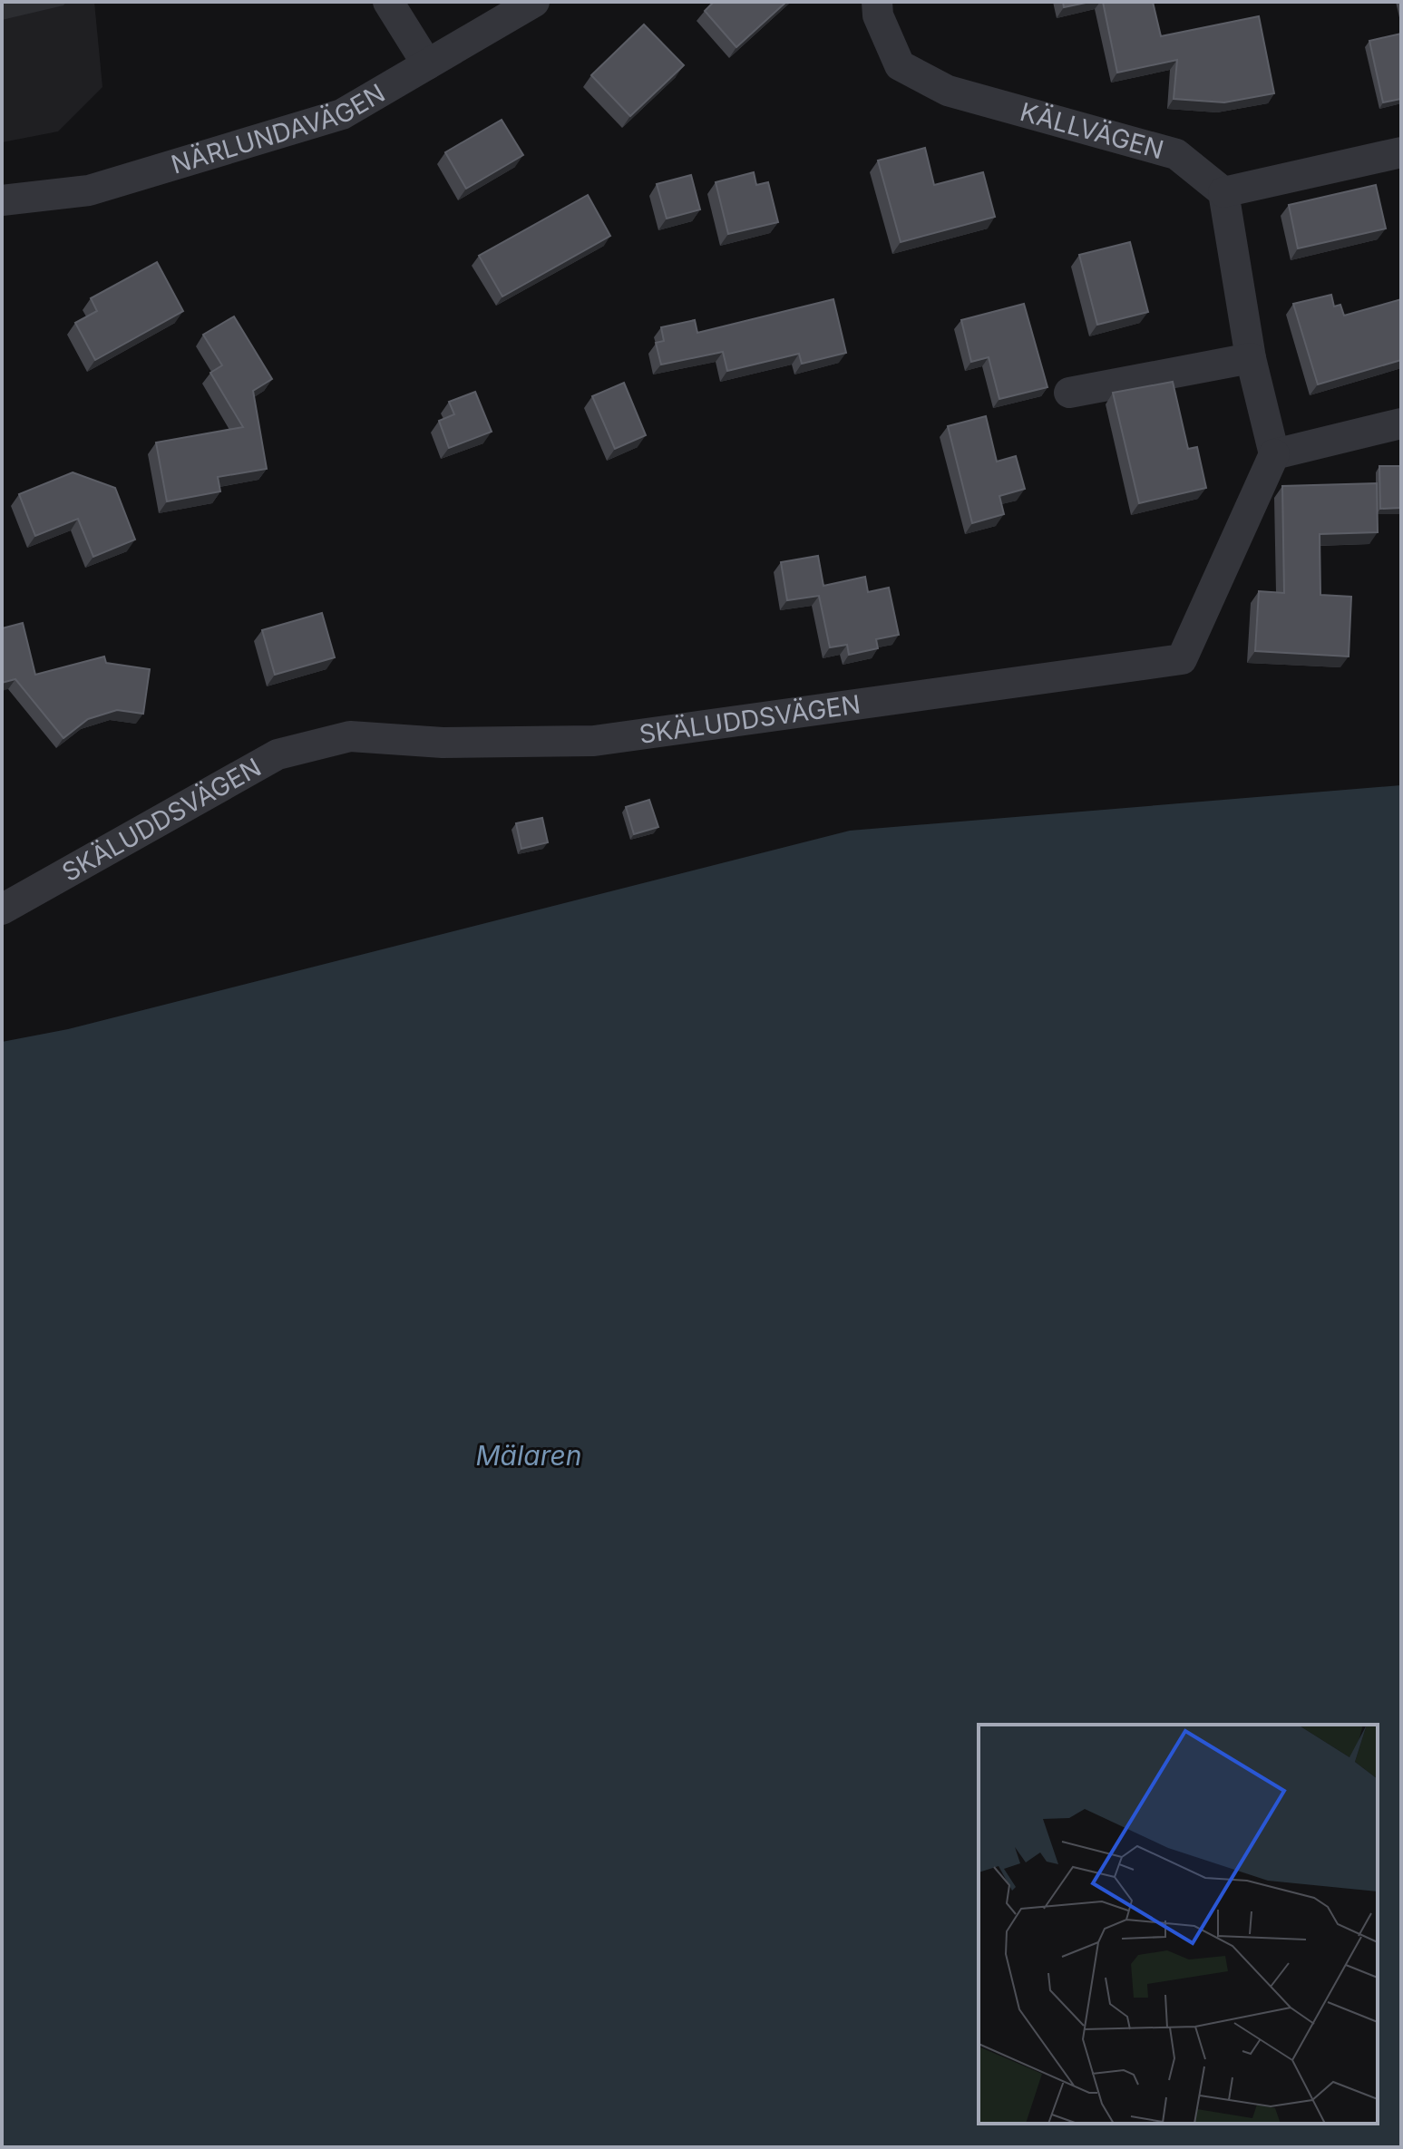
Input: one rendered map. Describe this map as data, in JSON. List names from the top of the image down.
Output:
{
  "streets": {
    "street": ["NÄRLUNDAVÄGEN", "KÄLLVÄGEN", "SKÄLUDDSVÄGEN"]
  },
  "water": ["Mälaren"]
}
